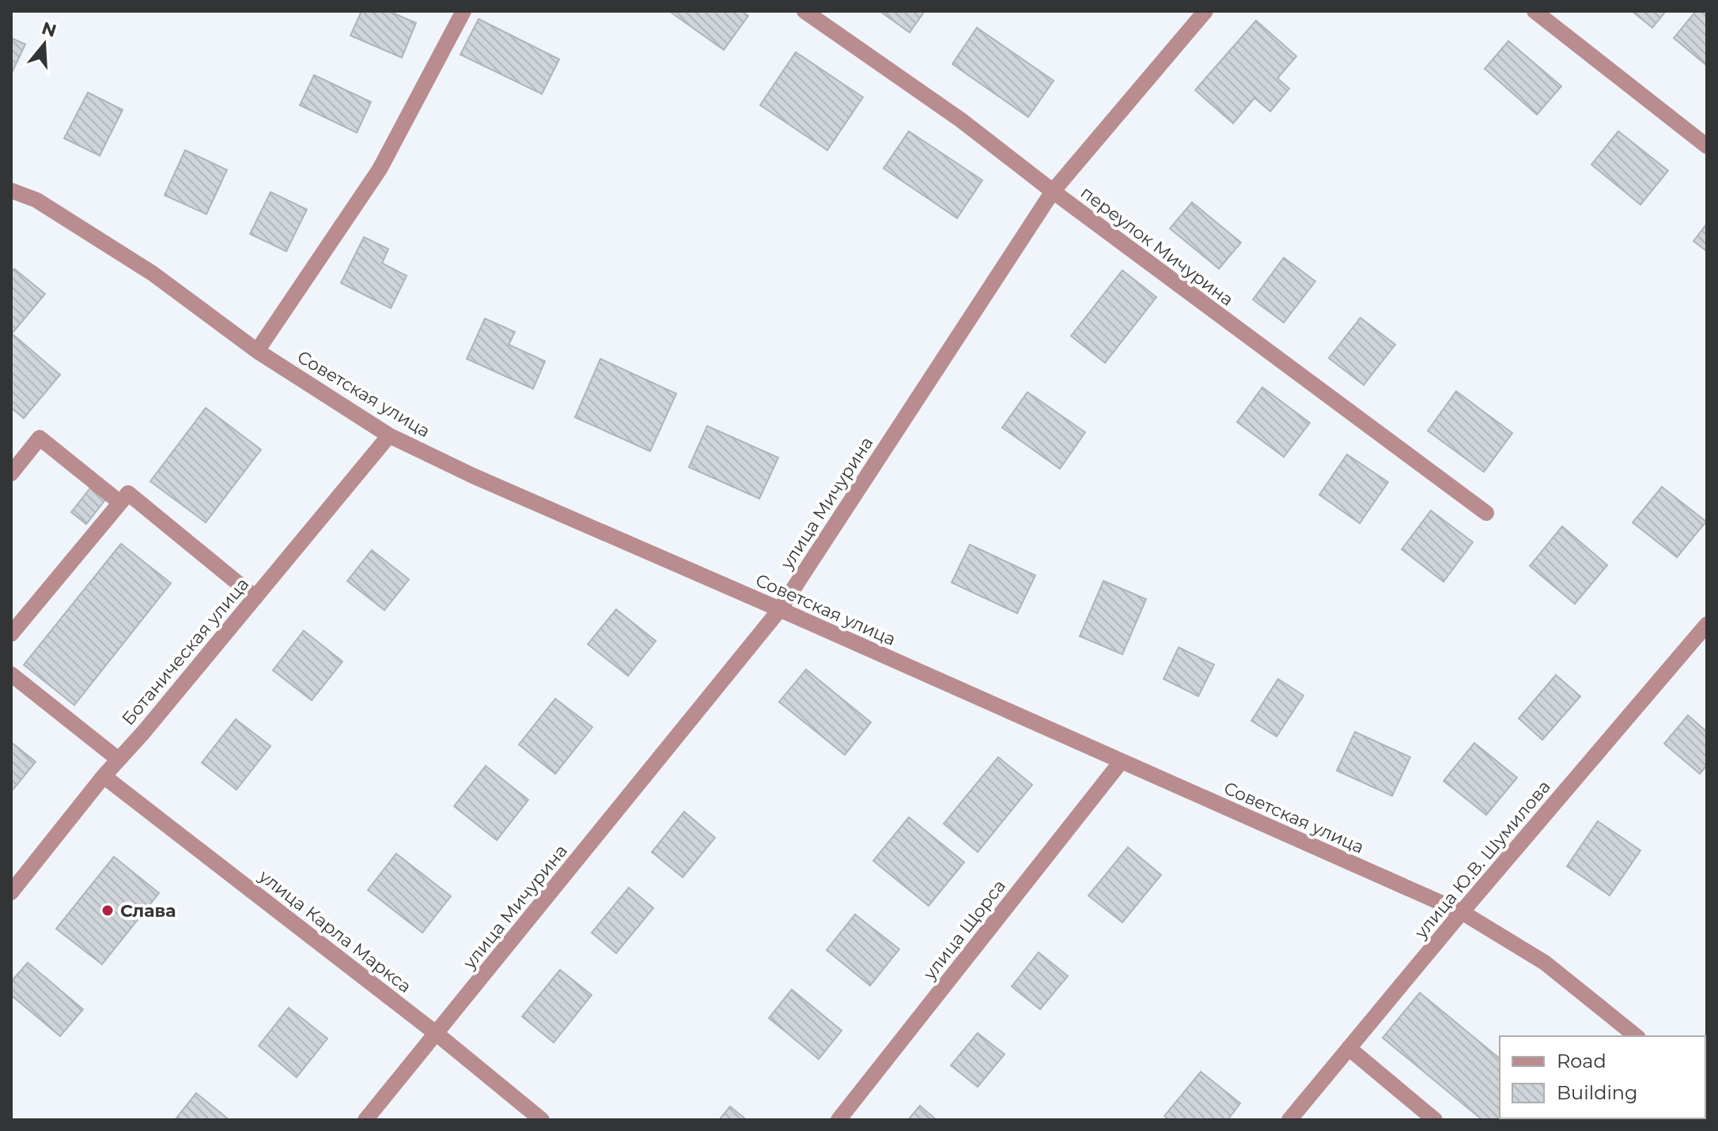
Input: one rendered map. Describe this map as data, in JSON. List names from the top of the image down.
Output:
{
  "streets": {
    "street": [
      "переулок Мичурина",
      "Советская улица",
      "улица Мичурина",
      "Ботаническая улица",
      "улица Ю.В. Шумилова",
      "улица Щорса",
      "улица Карла Маркса"
    ]
  },
  "crossings": [
    ["переулок Мичурина", "улица Мичурина"],
    ["Советская улица", "улица Мичурина"],
    ["Советская улица", "Ботаническая улица"],
    ["Советская улица", "улица Ю.В. Шумилова"],
    ["Советская улица", "улица Щорса"],
    ["улица Мичурина", "улица Карла Маркса"],
    ["Ботаническая улица", "улица Карла Маркса"]
  ],
  "places": ["Слава"],
  "legend": ["Road", "Building"],
  "north": "top"
}
